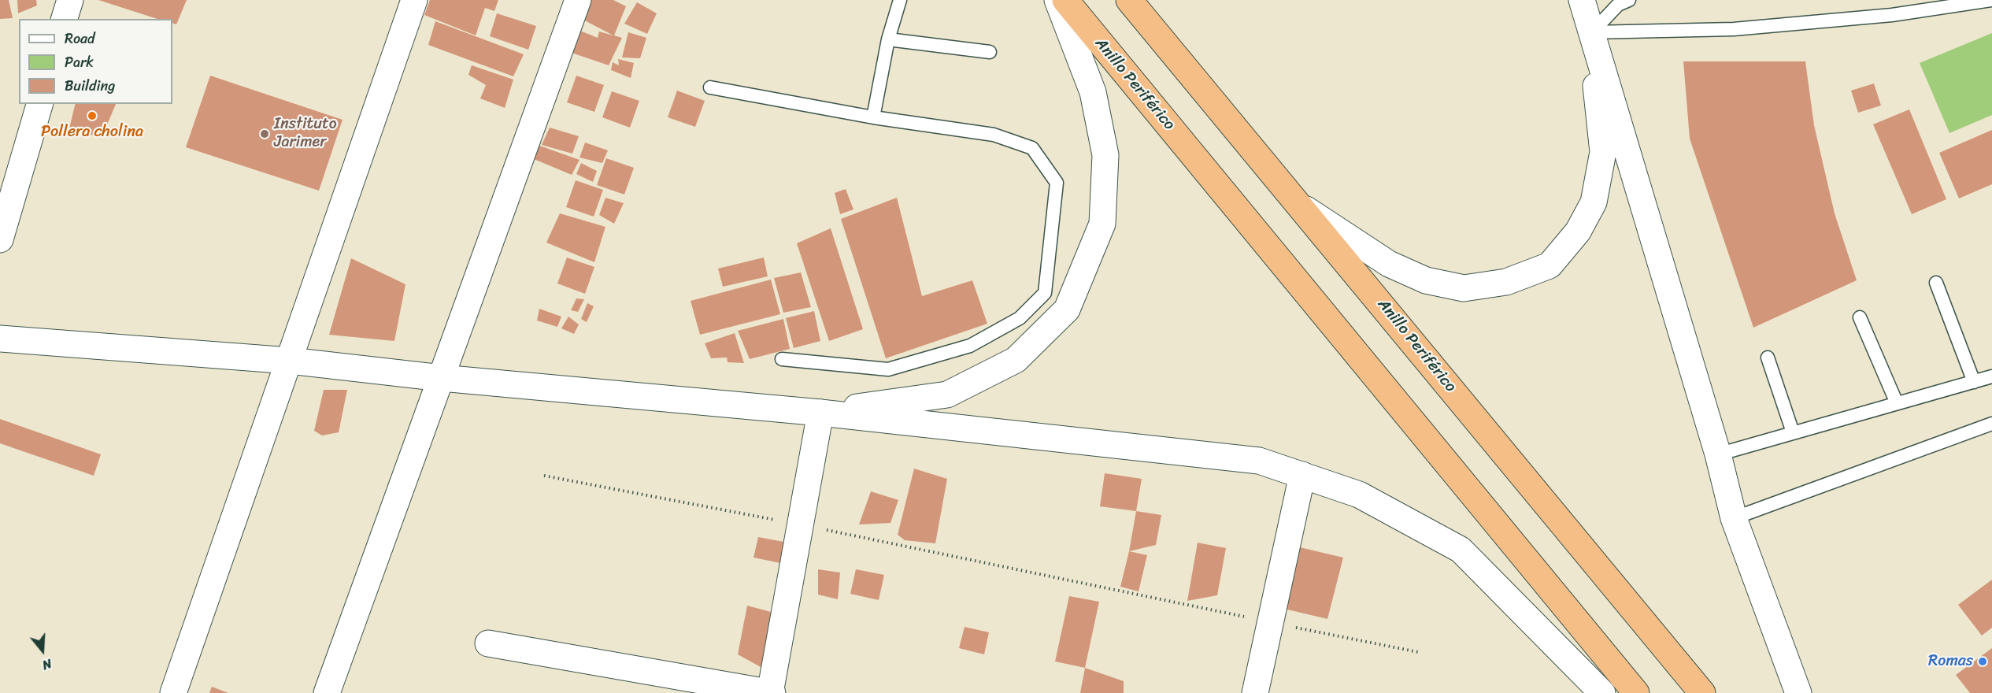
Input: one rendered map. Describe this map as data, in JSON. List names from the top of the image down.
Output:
{
  "streets": {
    "highway": ["Anillo Periférico"]
  },
  "places": ["Pollera cholina", "Instituto Jarimer", "Romas"],
  "legend": ["Road", "Park", "Building"],
  "north": "bottom"
}
